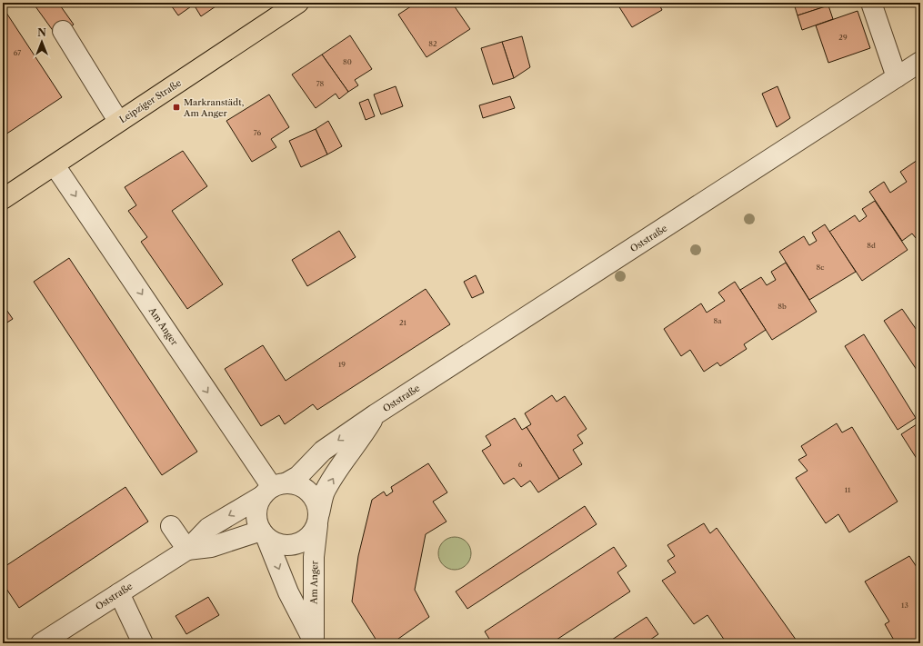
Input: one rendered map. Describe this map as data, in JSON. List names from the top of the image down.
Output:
{
  "streets": {
    "main road": ["Leipziger Straße"],
    "street": ["Oststraße", "Am Anger"]
  },
  "crossings": [
    ["Leipziger Straße", "Am Anger"],
    ["Oststraße", "Am Anger"]
  ],
  "one_way": ["Am Anger"],
  "places": {
    "transit": ["Markranstädt, Am Anger"]
  },
  "house_numbers": [
    "29",
    "82",
    "67",
    "80",
    "78",
    "76",
    "8d",
    "8c",
    "8b",
    "8a",
    "21",
    "19",
    "6",
    "11",
    "13"
  ],
  "north": "top"
}
